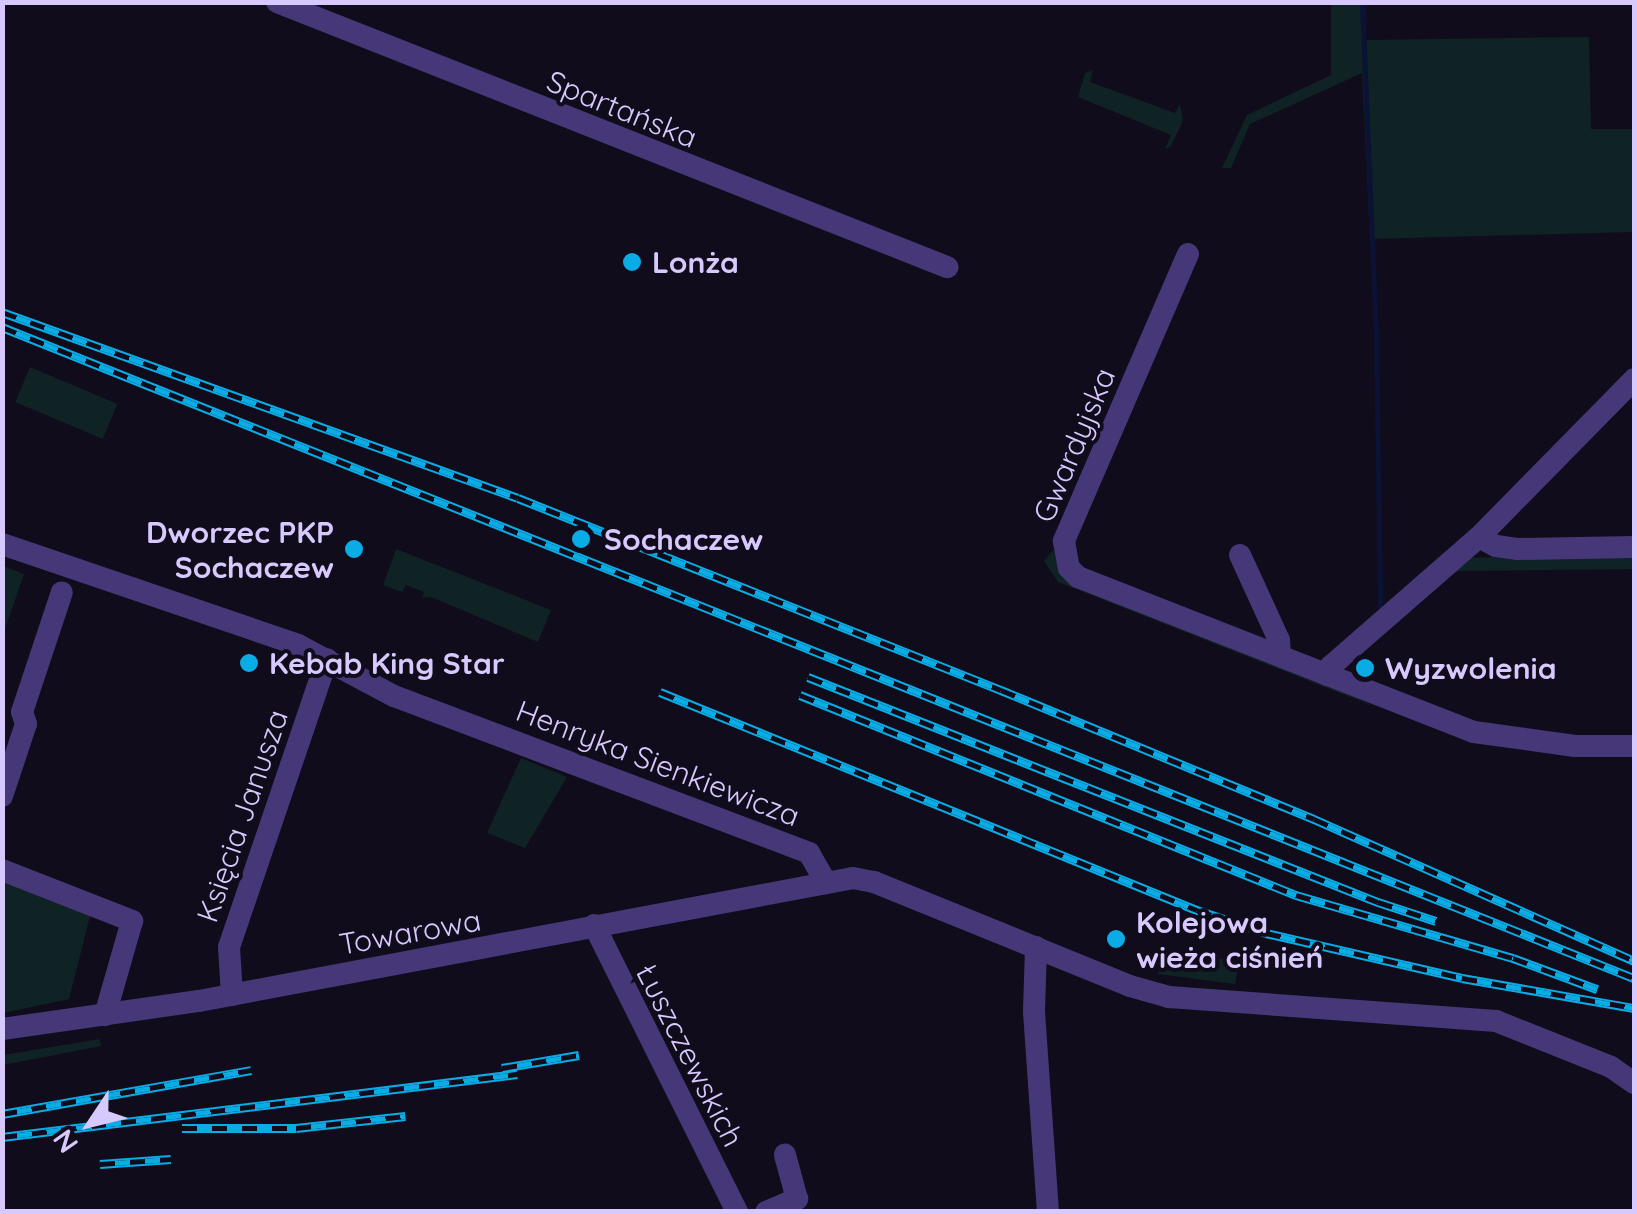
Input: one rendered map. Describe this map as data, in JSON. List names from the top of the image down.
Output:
{
  "streets": {
    "street": [
      "Spartańska",
      "Gwardyjska",
      "Henryka Sienkiewicza",
      "Księcia Janusza",
      "Towarowa",
      "Łuszczewskich"
    ]
  },
  "crossings": [
    ["Henryka Sienkiewicza", "Księcia Janusza"],
    ["Henryka Sienkiewicza", "Towarowa"],
    ["Księcia Janusza", "Towarowa"],
    ["Towarowa", "Łuszczewskich"]
  ],
  "places": [
    "Lonża",
    "Sochaczew",
    "Dworzec PKP Sochaczew",
    "Kebab King Star",
    "Wyzwolenia",
    "Kolejowa wieża ciśnień"
  ],
  "north": "bottom left"
}
